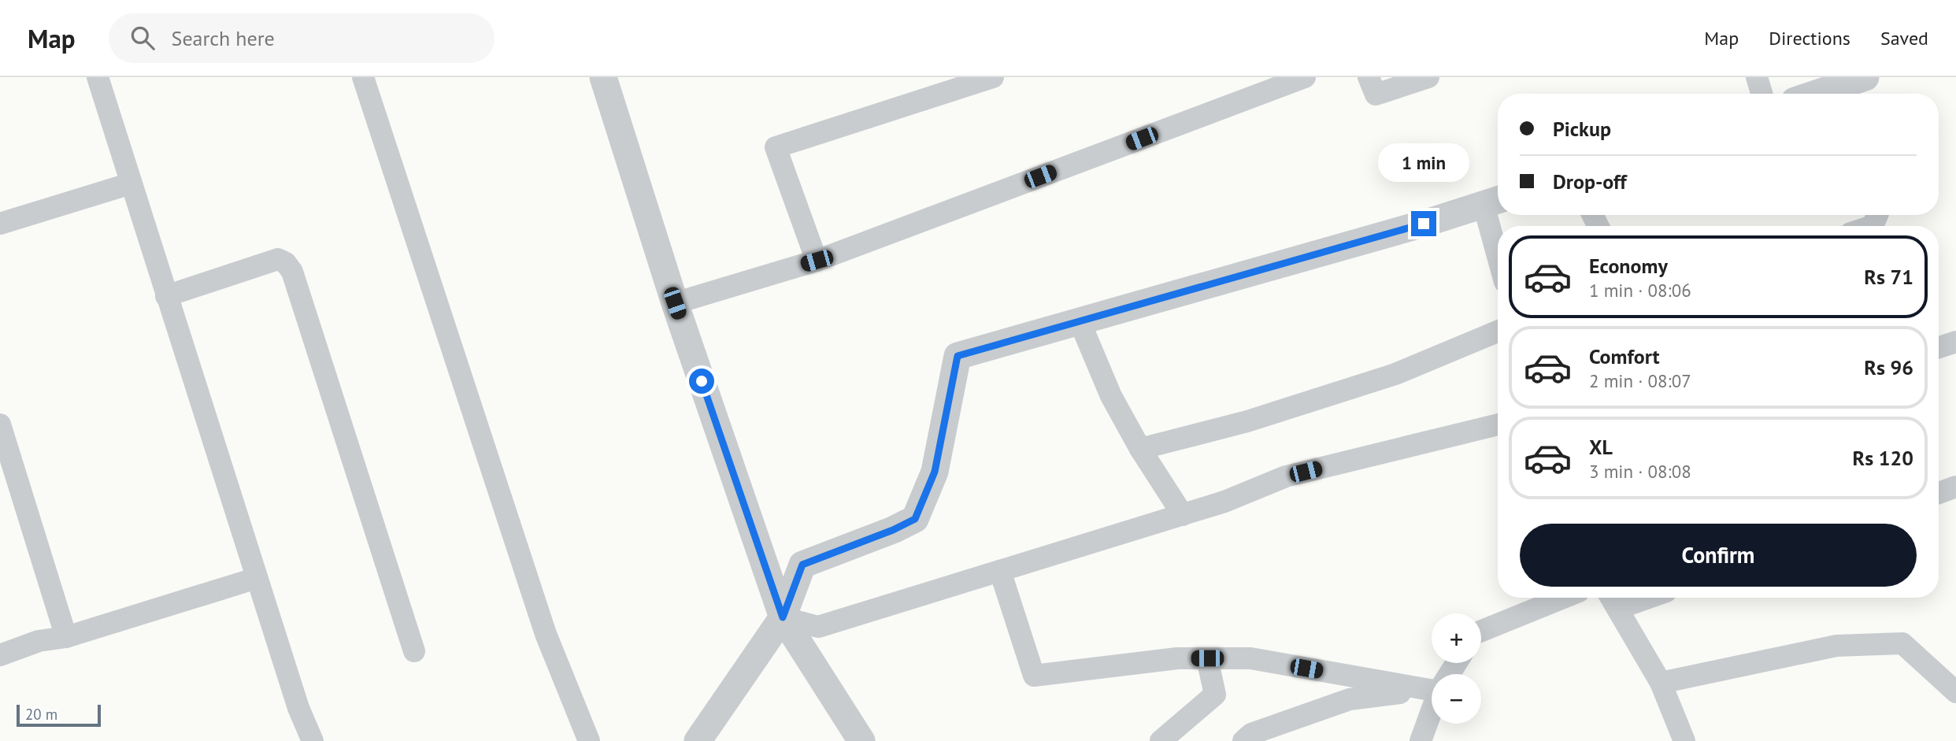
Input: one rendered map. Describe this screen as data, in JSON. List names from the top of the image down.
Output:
{
  "scale_bar": "20 m",
  "page": {
    "header": "Map",
    "search": "Search here",
    "nav": ["Map", "Directions", "Saved"],
    "banner": ["Pickup", "Drop-off"],
    "bubble": "1 min",
    "list": [
      {
        "name": "Economy",
        "note": "1 min · 08:06",
        "value": "Rs 71"
      },
      {
        "name": "Comfort",
        "note": "2 min · 08:07",
        "value": "Rs 96"
      },
      {
        "name": "XL",
        "note": "3 min · 08:08",
        "value": "Rs 120"
      }
    ],
    "buttons": "Confirm",
    "map_buttons": ["+", "−"],
    "scale": "20 m"
  }
}
